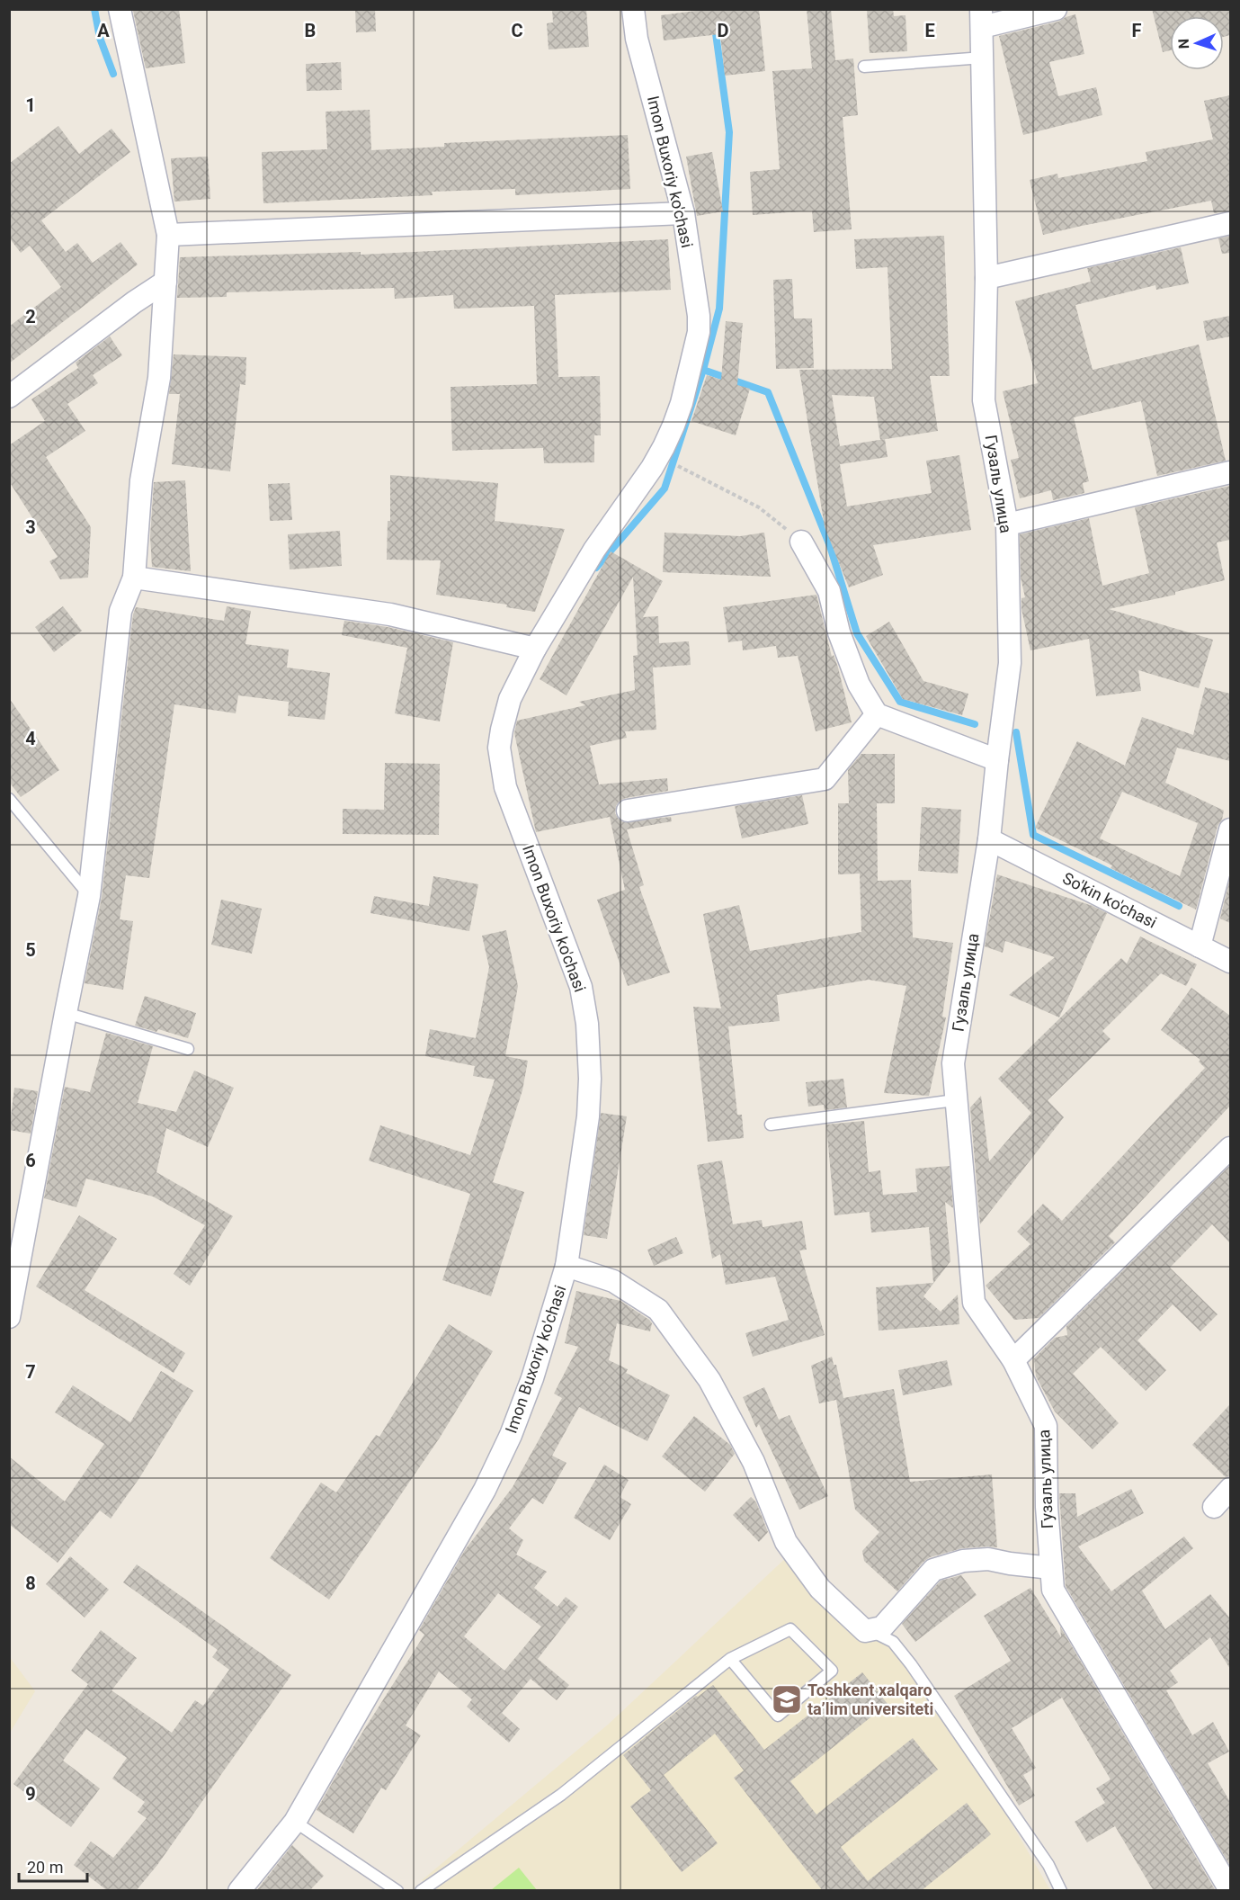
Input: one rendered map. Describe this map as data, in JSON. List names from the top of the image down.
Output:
{
  "streets": {
    "street": ["Imon Buxoriy ko'chasi", "Гузаль улица", "So'kin ko'chasi"]
  },
  "crossings": [
    ["Гузаль улица", "So'kin ko'chasi"]
  ],
  "places": {
    "school or university": ["Toshkent xalqaro ta’lim universiteti"]
  },
  "scale_bar": "20 m",
  "north": "left",
  "grid": {
    "columns": [
      "A",
      "B",
      "C",
      "D",
      "E",
      "F"
    ],
    "rows": [
      "1",
      "2",
      "3",
      "4",
      "5",
      "6",
      "7",
      "8",
      "9"
    ]
  }
}
